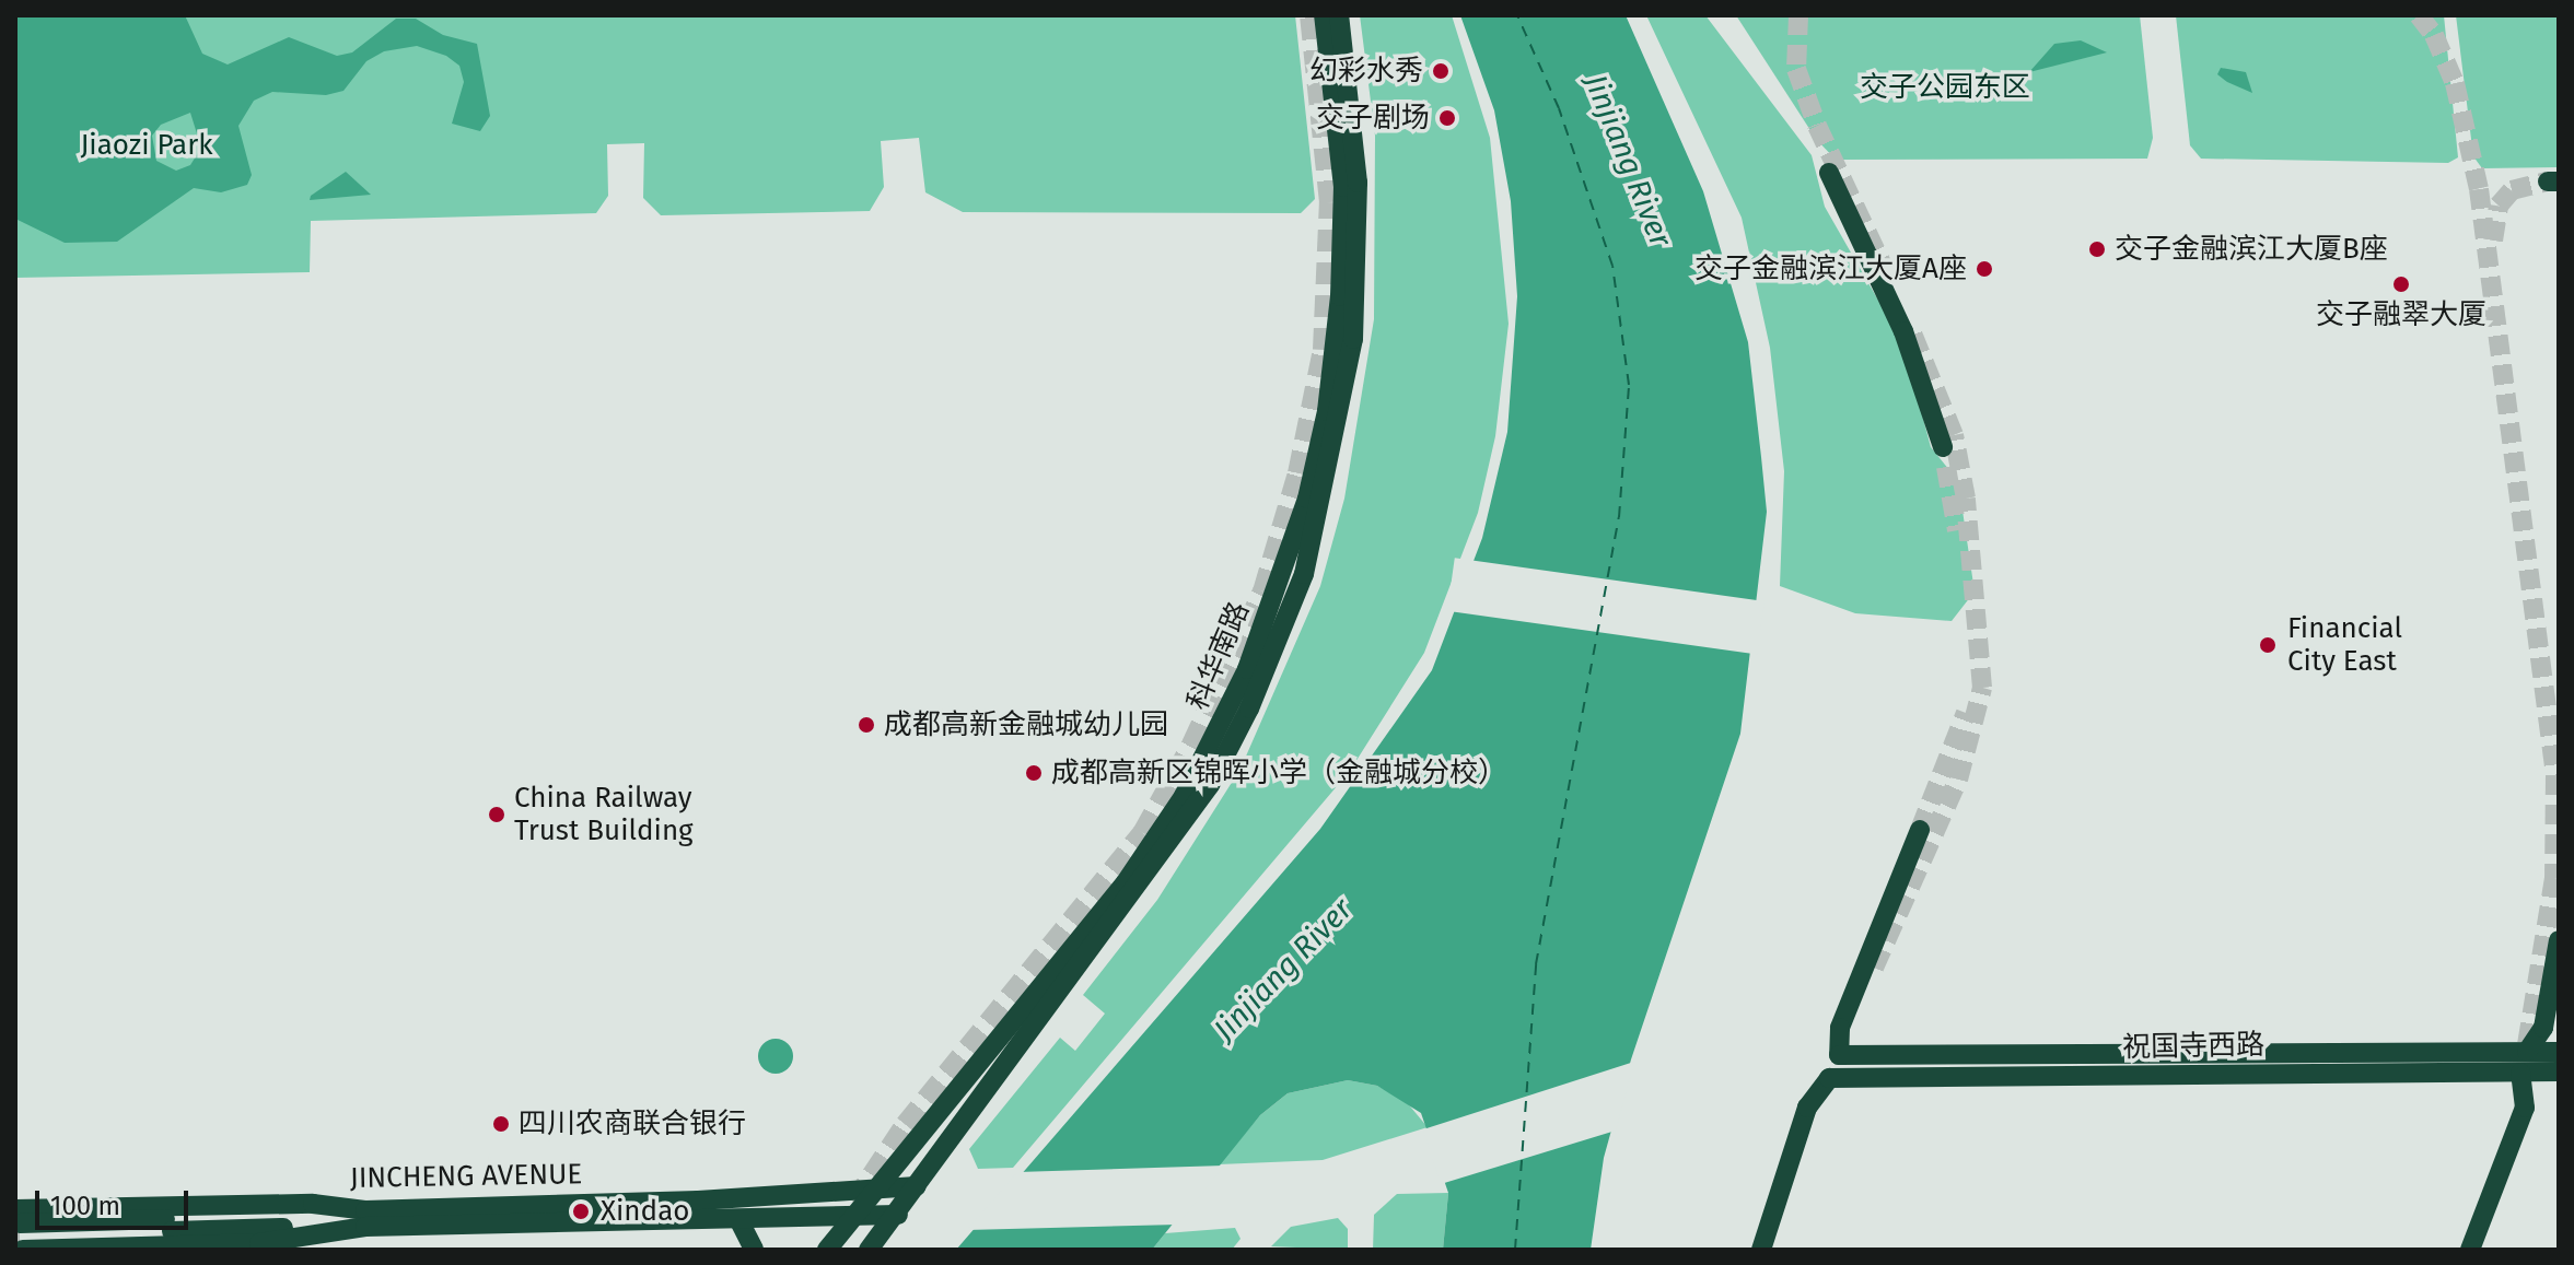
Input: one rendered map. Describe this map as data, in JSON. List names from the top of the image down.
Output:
{
  "streets": {
    "main road": ["科华南路", "祝国寺西路", "JINCHENG AVENUE"]
  },
  "crossings": [
    ["科华南路", "JINCHENG AVENUE"]
  ],
  "water": ["Jinjiang River"],
  "parks": ["交子公园东区", "Jiaozi Park"],
  "places": [
    "幻彩水秀",
    "交子剧场",
    "交子金融滨江大厦B座",
    "交子金融滨江大厦A座",
    "交子融翠大厦",
    "Financial City East",
    "成都高新金融城幼儿园",
    "成都高新区锦晖小学（金融城分校）",
    "China Railway Trust Building",
    "四川农商联合银行",
    "Xindao"
  ],
  "scale_bar": "100 m"
}
